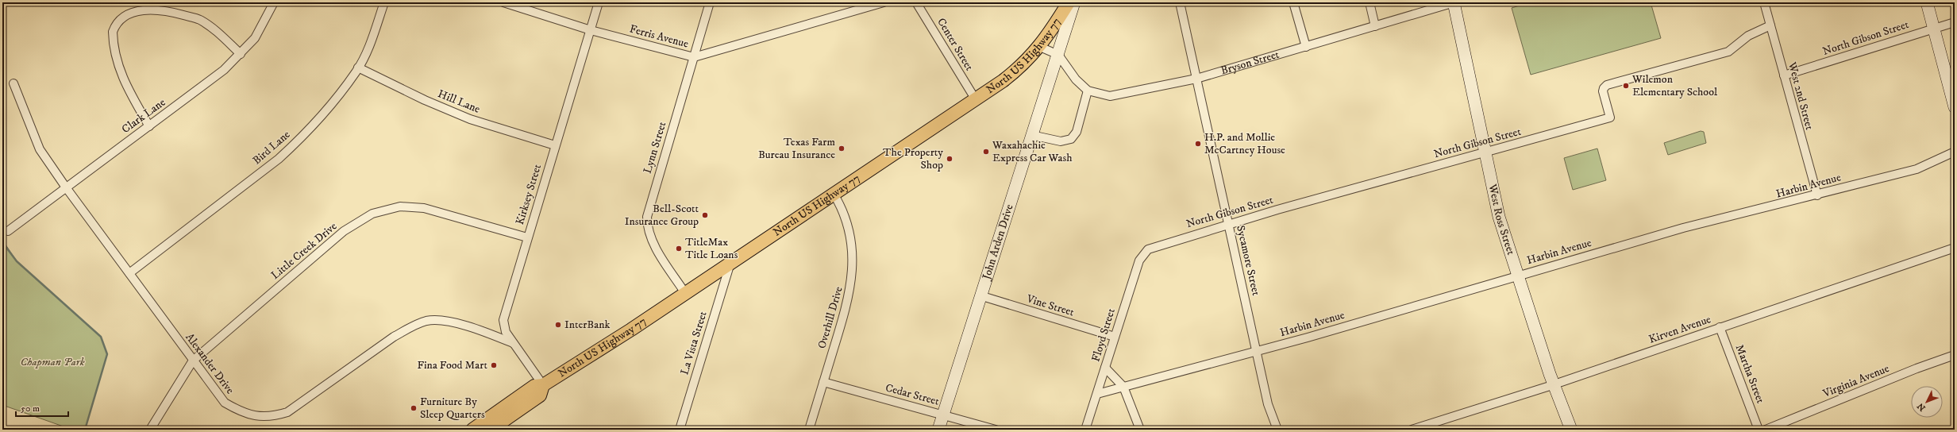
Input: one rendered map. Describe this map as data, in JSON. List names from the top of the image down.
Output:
{
  "streets": {
    "main road": ["North US Highway 77"],
    "street": [
      "Ferris Avenue",
      "North Gibson Street",
      "Center Street",
      "Bryson Street",
      "West 2nd Street",
      "Hill Lane",
      "Clark Lane",
      "Bird Lane",
      "Lynn Street",
      "Harbin Avenue",
      "Kirksey Street",
      "West Ross Street",
      "John Arden Drive",
      "Little Creek Drive",
      "Sycamore Street",
      "Vine Street",
      "Overhill Drive",
      "Kirven Avenue",
      "Floyd Street",
      "La Vista Street",
      "Alexander Drive",
      "Martha Street",
      "Virginia Avenue",
      "Cedar Street"
    ]
  },
  "crossings": [
    ["Ferris Avenue", "Lynn Street"],
    ["Ferris Avenue", "Kirksey Street"],
    ["North Gibson Street", "West 2nd Street"],
    ["North Gibson Street", "West Ross Street"],
    ["North Gibson Street", "Sycamore Street"],
    ["North Gibson Street", "Floyd Street"],
    ["Center Street", "North US Highway 77"],
    ["North US Highway 77", "Lynn Street"],
    ["North US Highway 77", "Kirksey Street"],
    ["North US Highway 77", "Overhill Drive"],
    ["North US Highway 77", "La Vista Street"],
    ["Bryson Street", "West Ross Street"],
    ["Bryson Street", "Sycamore Street"],
    ["West 2nd Street", "Harbin Avenue"],
    ["Hill Lane", "Bird Lane"],
    ["Hill Lane", "Kirksey Street"],
    ["Clark Lane", "Alexander Drive"],
    ["Bird Lane", "Alexander Drive"],
    ["Harbin Avenue", "West Ross Street"],
    ["Harbin Avenue", "Sycamore Street"],
    ["Harbin Avenue", "Floyd Street"],
    ["Kirksey Street", "Little Creek Drive"],
    ["Kirksey Street", "Alexander Drive"],
    ["West Ross Street", "Kirven Avenue"],
    ["John Arden Drive", "Vine Street"],
    ["John Arden Drive", "Cedar Street"],
    ["Little Creek Drive", "Alexander Drive"],
    ["Vine Street", "Floyd Street"],
    ["Overhill Drive", "Cedar Street"],
    ["Kirven Avenue", "Martha Street"]
  ],
  "parks": ["Chapman Park"],
  "places": [
    "Wilemon Elementary School",
    "H.P. and Mollie McCartney House",
    "Texas Farm Bureau Insurance",
    "Waxahachie Express Car Wash",
    "The Property Shop",
    "Bell-Scott Insurance Group",
    "TitleMax Title Loans",
    "InterBank",
    "Fina Food Mart",
    "Furniture By Sleep Quarters"
  ],
  "scale_bar": "50 m",
  "north": "bottom left"
}
